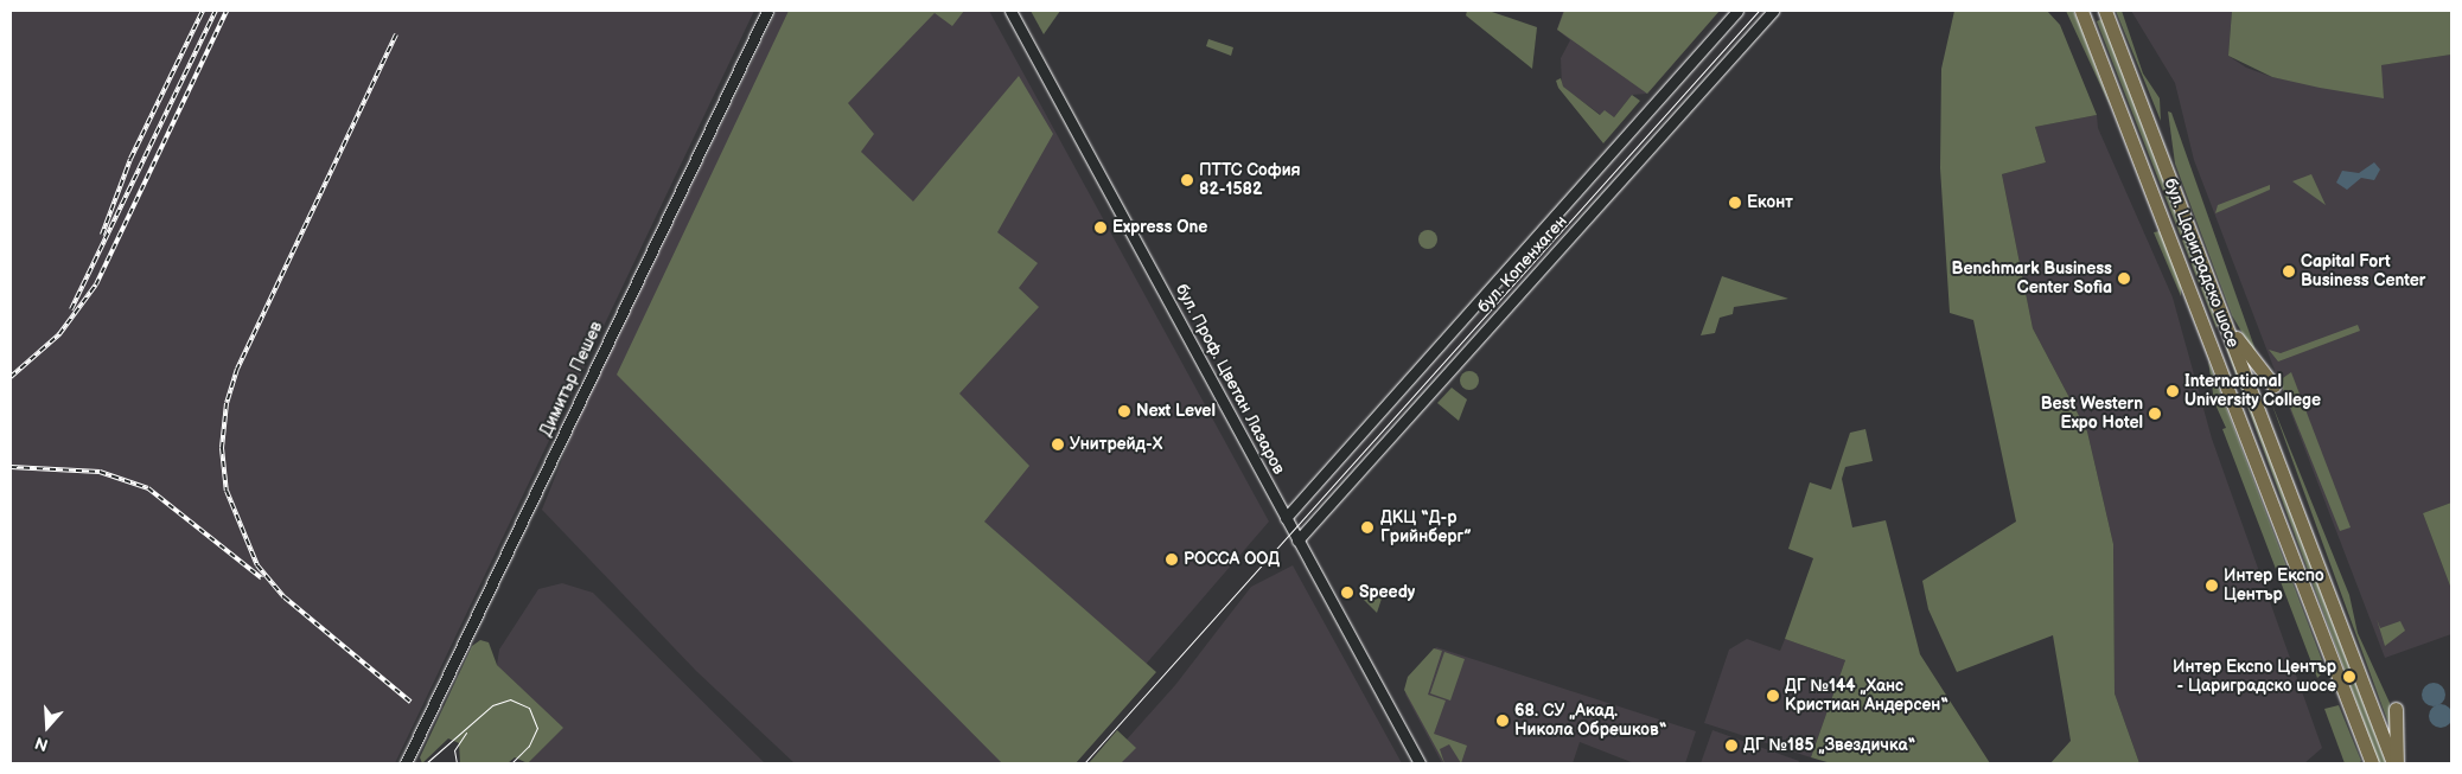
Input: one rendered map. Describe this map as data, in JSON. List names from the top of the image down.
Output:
{
  "streets": {
    "highway": ["бул. Цариградско шосе"],
    "main road": ["бул. Копенхаген", "Димитър Пешев", "бул. Проф. Цветан Лазаров"]
  },
  "crossings": [
    ["бул. Копенхаген", "бул. Проф. Цветан Лазаров"]
  ],
  "places": [
    "ПТТС София 82-1582",
    "Еконт",
    "Express One",
    "Capital Fort Business Center",
    "Benchmark Business Center Sofia",
    "International University College",
    "Next Level",
    "Best Western Expo Hotel",
    "Унитрейд-Х",
    "ДКЦ “Д-р Грийнберг”",
    "РОССА ООД",
    "Интер Експо Център",
    "Speedy",
    "Интер Експо Център - Цариградско шосе",
    "ДГ №144 „Ханс Кристиан Андерсен“",
    "68. СУ „Акад. Никола Обрешков“",
    "ДГ №185 „Звездичка“"
  ],
  "north": "bottom"
}
